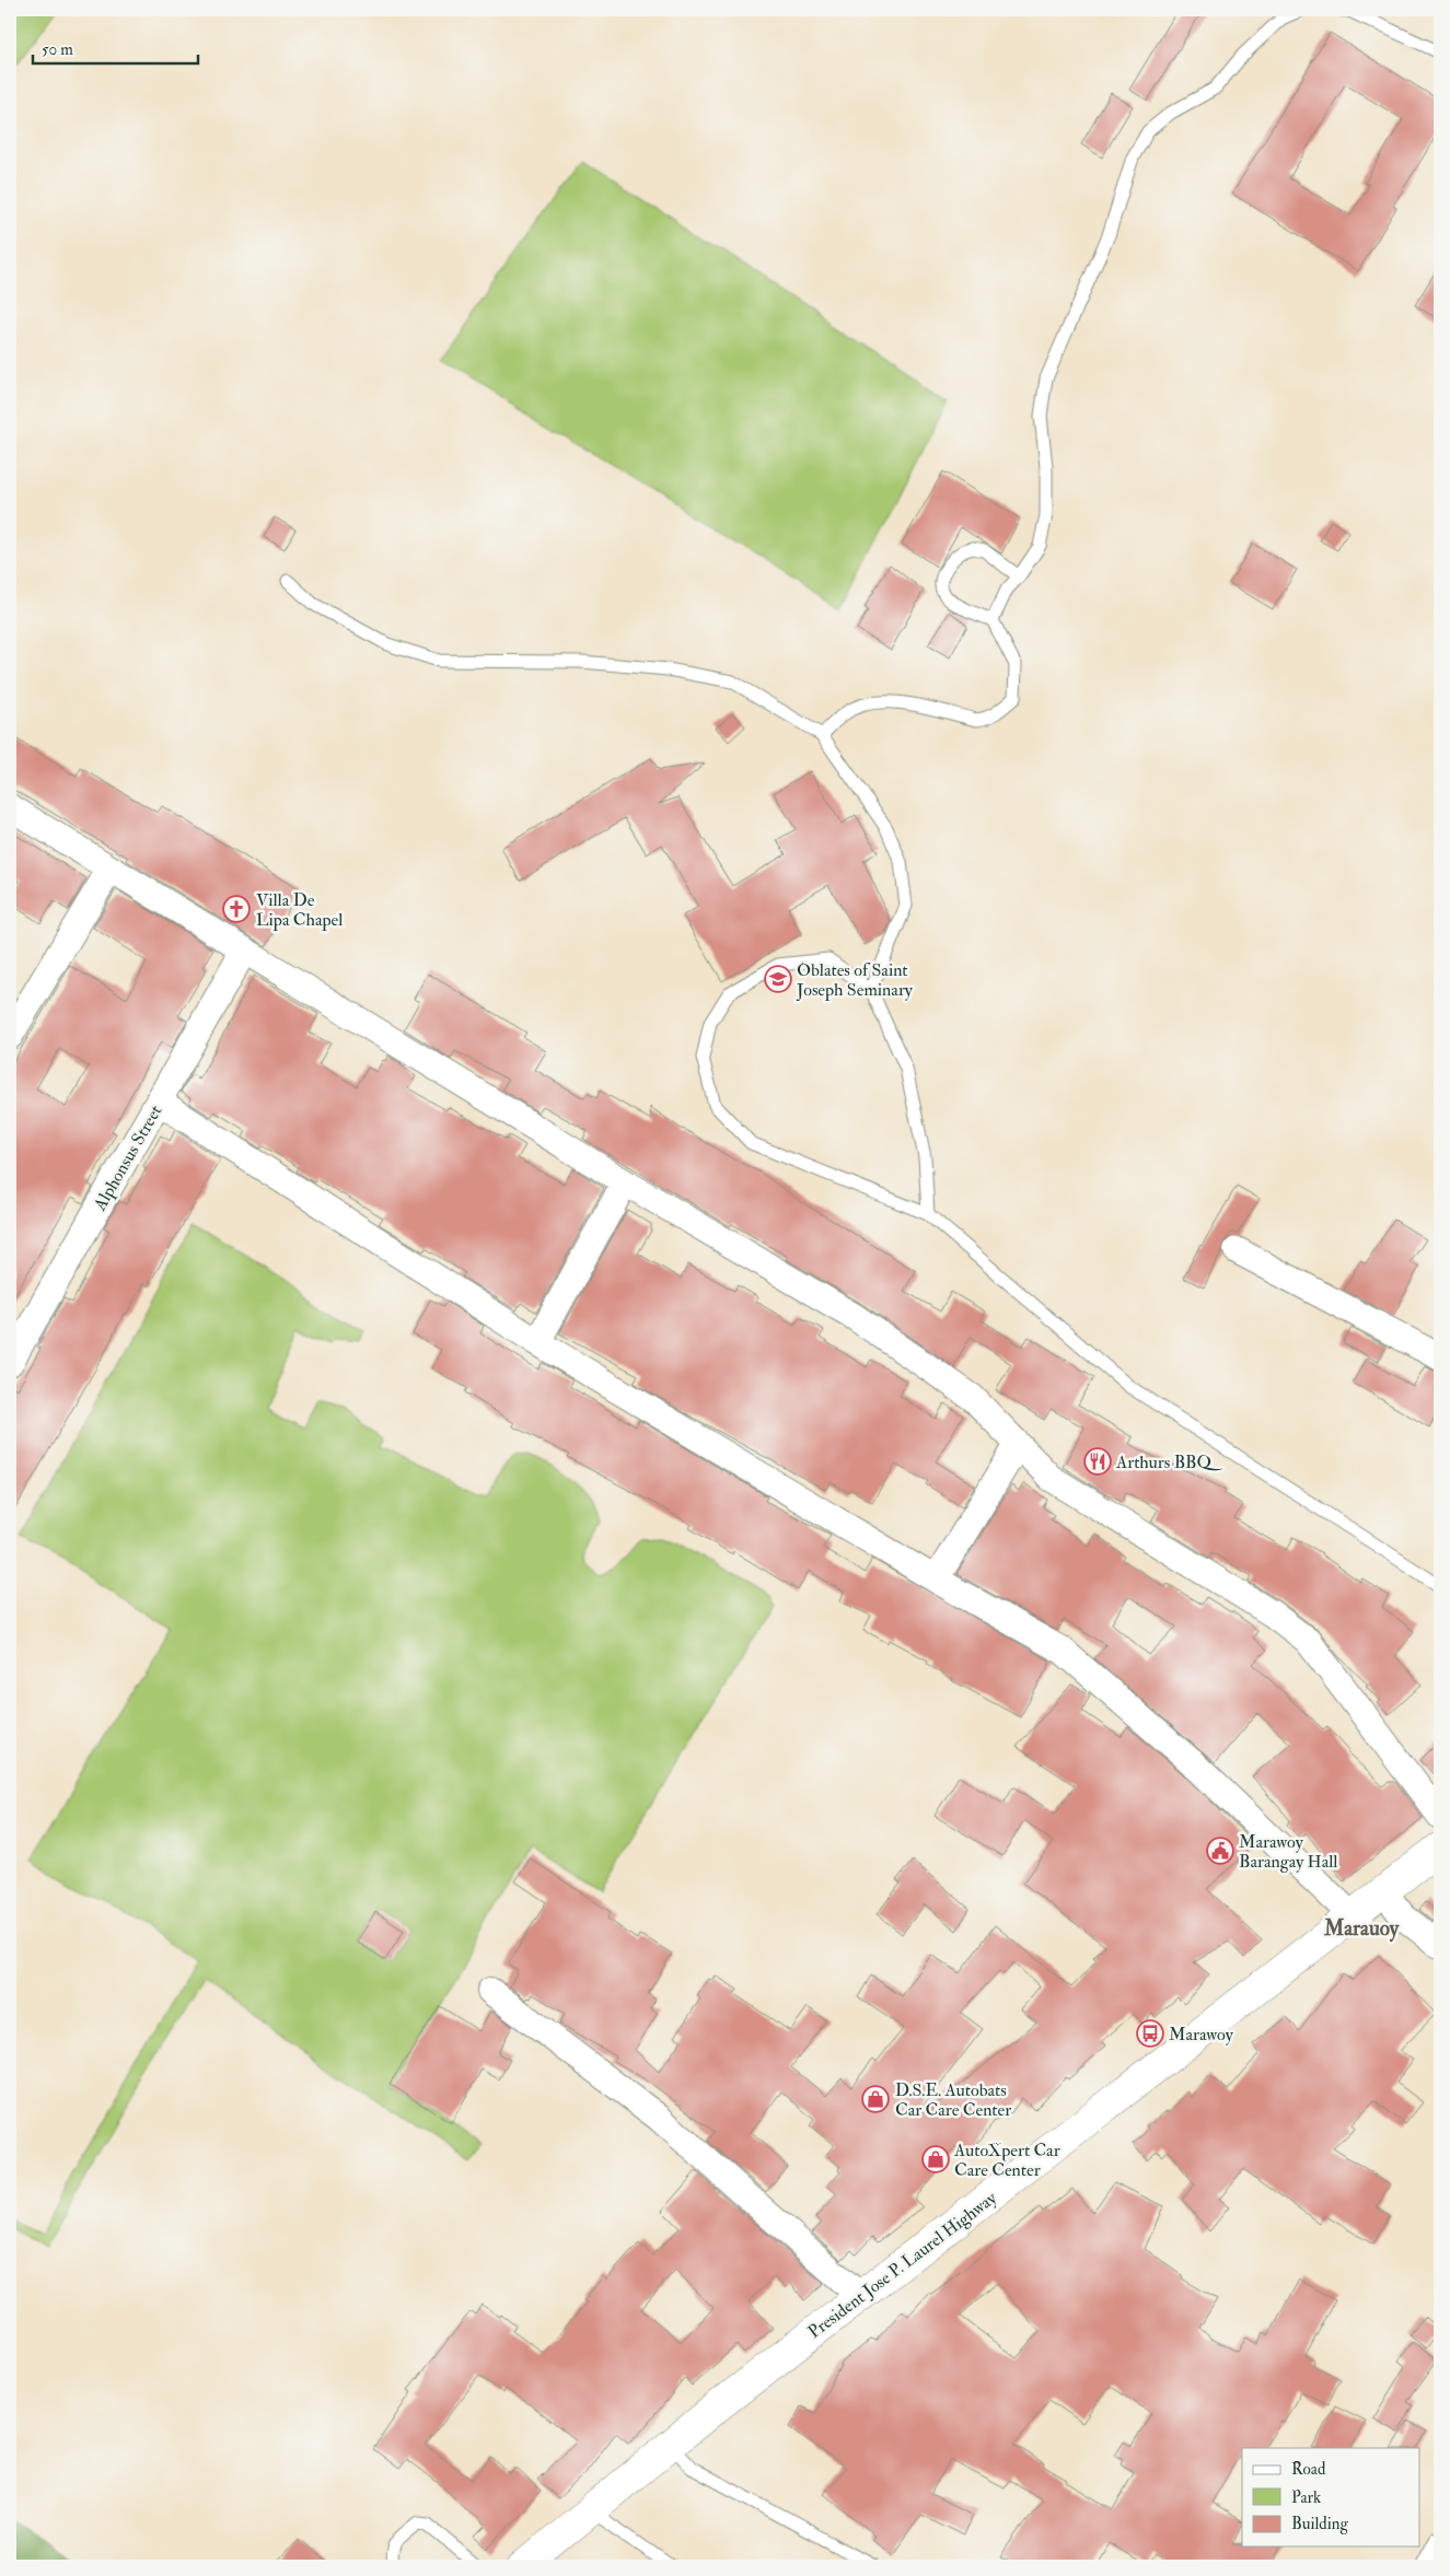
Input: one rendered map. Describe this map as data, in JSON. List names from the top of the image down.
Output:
{
  "streets": {
    "main road": ["President Jose P. Laurel Highway"],
    "street": ["Alphonsus Street"]
  },
  "districts": ["Marauoy"],
  "places": {
    "church": ["Villa De Lipa Chapel"],
    "school or university": ["Oblates of Saint Joseph Seminary"],
    "restaurant": ["Arthurs BBQ"],
    "public building": ["Marawoy Barangay Hall"],
    "bus stop": ["Marawoy"],
    "shop": ["D.S.E. Autobats Car Care Center", "AutoXpert Car Care Center"]
  },
  "legend": ["Road", "Park", "Building"],
  "scale_bar": "50 m"
}
